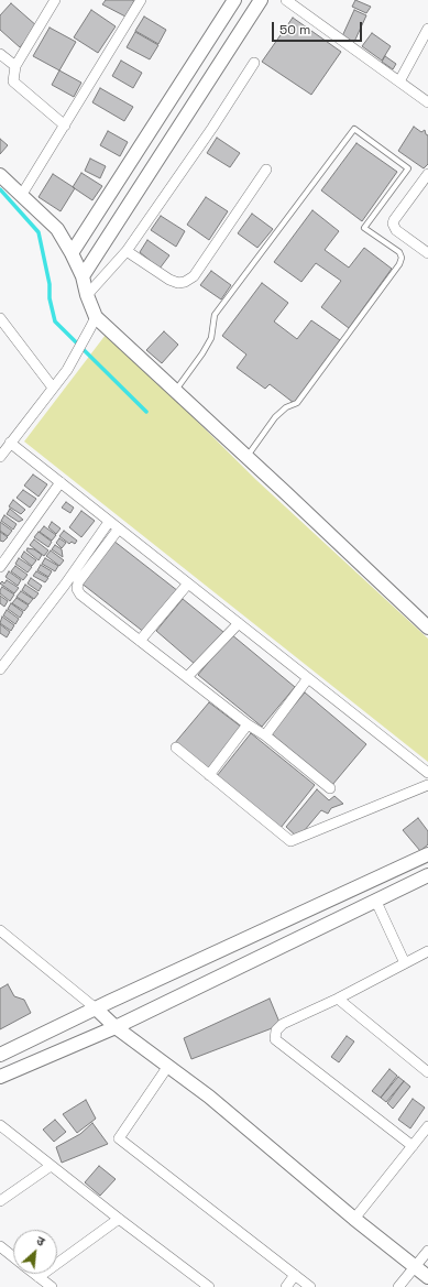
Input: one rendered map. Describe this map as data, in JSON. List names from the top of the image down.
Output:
{
  "scale_bar": "50 m",
  "north": "top right"
}
